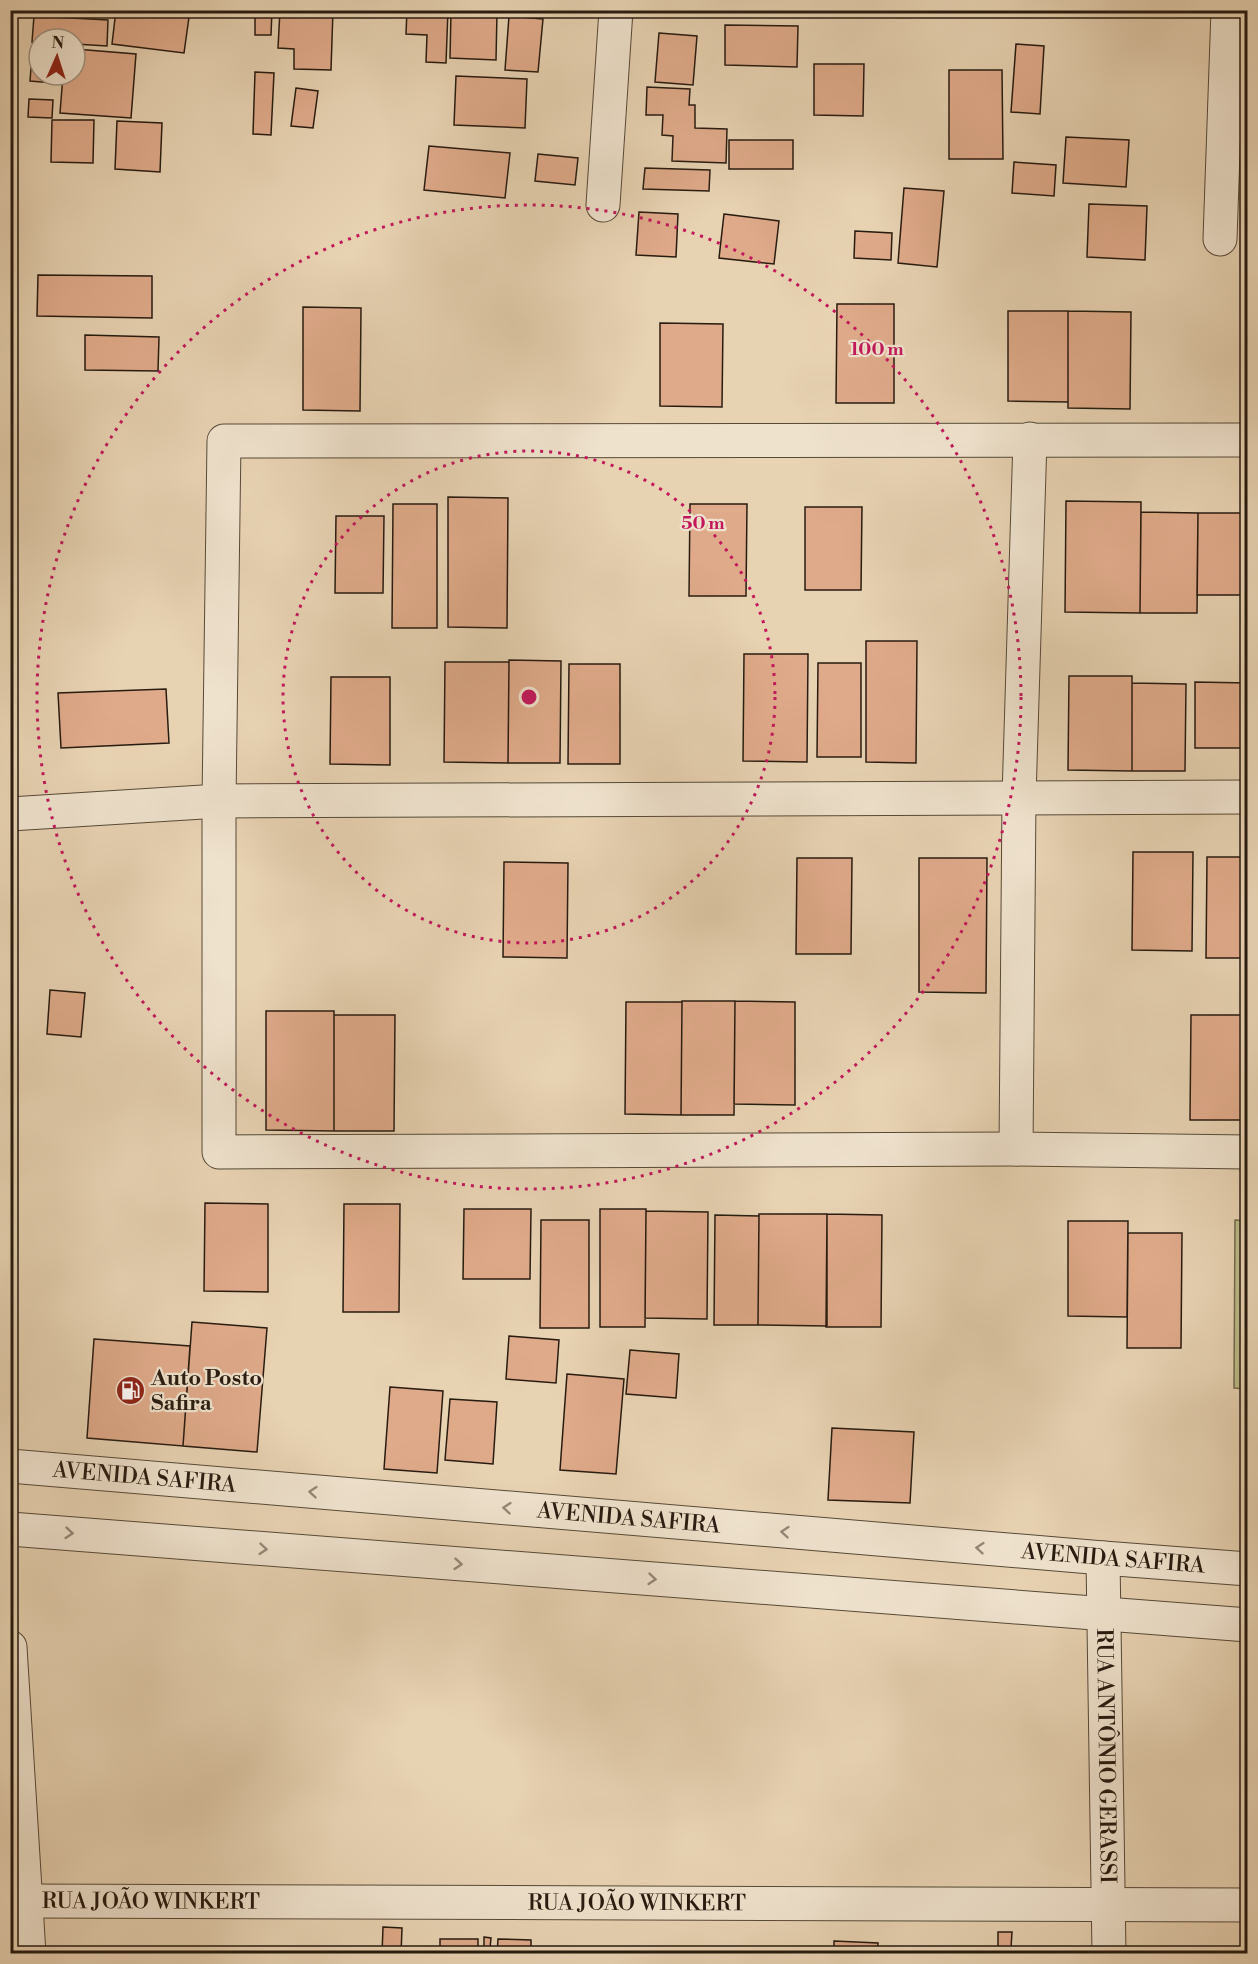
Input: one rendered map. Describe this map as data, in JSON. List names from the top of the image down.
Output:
{
  "streets": {
    "street": ["AVENIDA SAFIRA", "RUA ANTÔNIO GERASSI", "RUA JOÃO WINKERT"]
  },
  "crossings": [
    ["AVENIDA SAFIRA", "RUA ANTÔNIO GERASSI"],
    ["RUA ANTÔNIO GERASSI", "RUA JOÃO WINKERT"]
  ],
  "places": {
    "fuel station": ["Auto Posto Safira"]
  },
  "north": "top",
  "rings": ["100 m", "50 m"]
}
